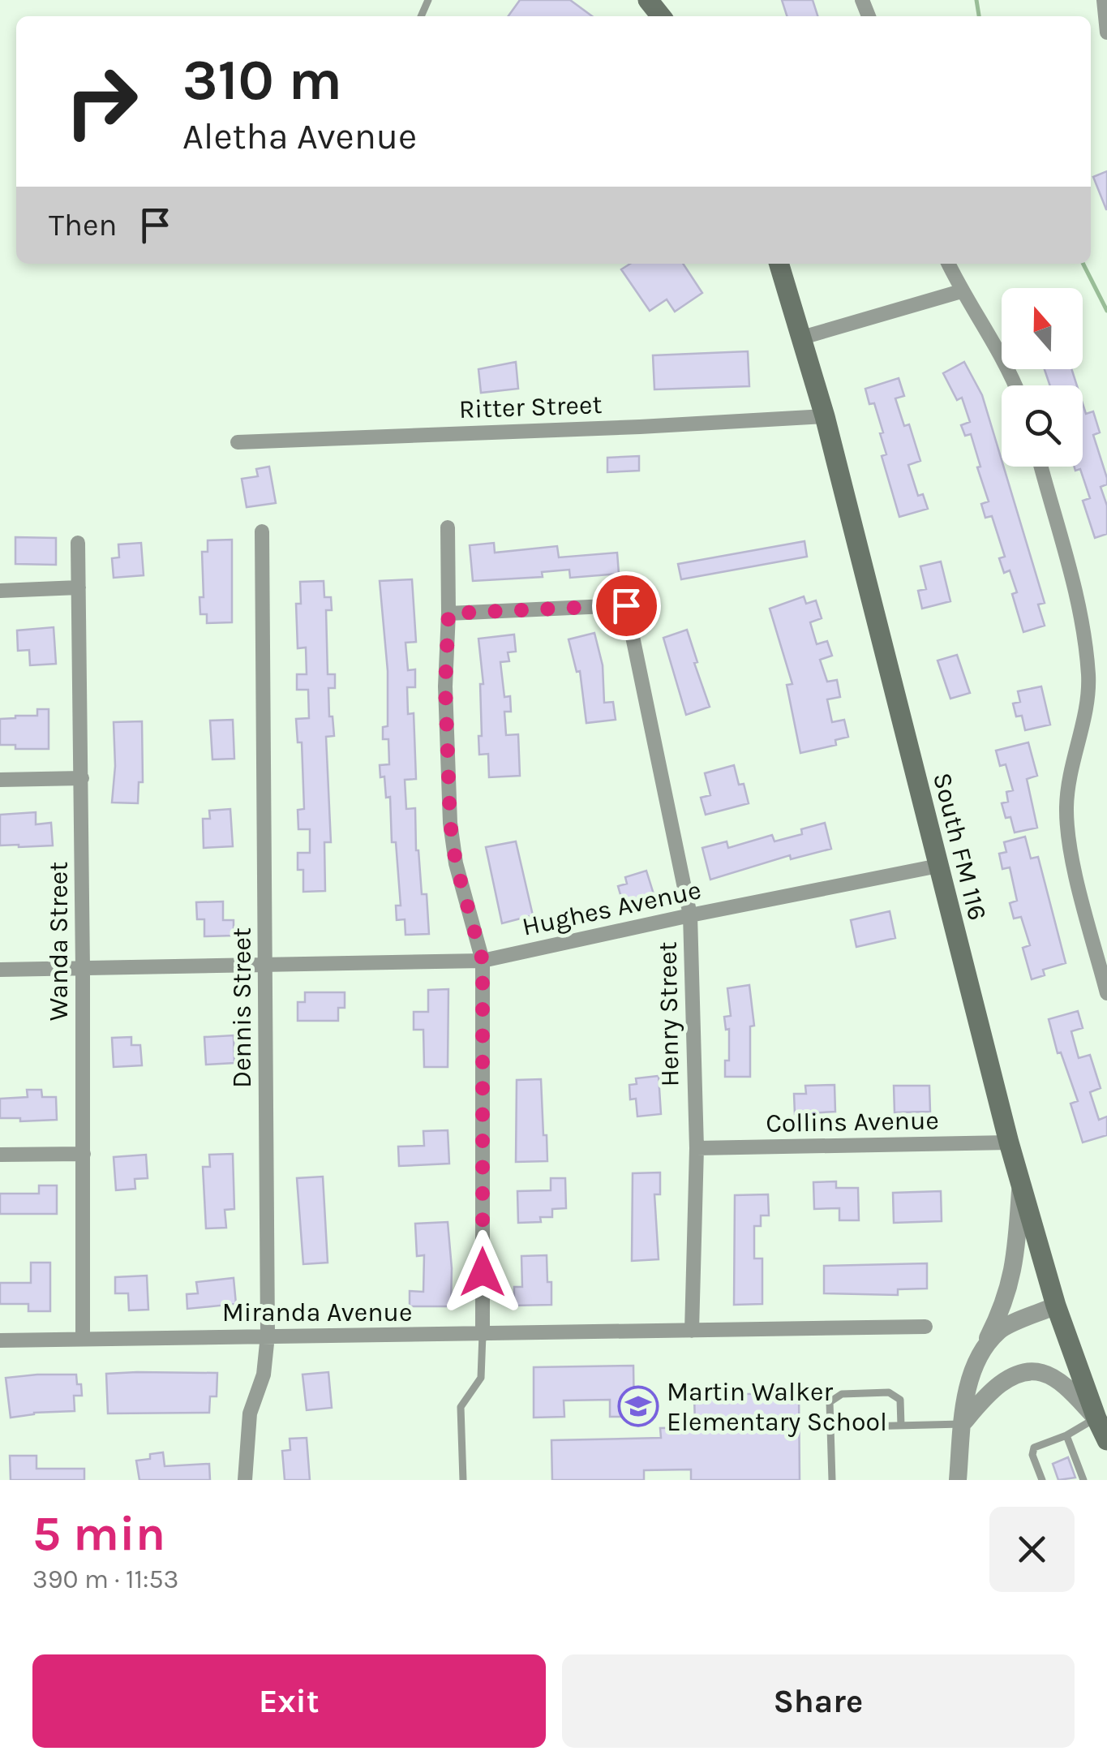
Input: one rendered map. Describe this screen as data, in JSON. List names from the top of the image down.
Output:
{
  "streets": {
    "main road": ["South FM 116"],
    "street": [
      "Ritter Street",
      "Hughes Avenue",
      "Wanda Street",
      "Dennis Street",
      "Henry Street",
      "Collins Avenue",
      "Miranda Avenue"
    ]
  },
  "crossings": [
    ["Ritter Street", "South FM 116"],
    ["South FM 116", "Hughes Avenue"],
    ["South FM 116", "Collins Avenue"],
    ["Hughes Avenue", "Wanda Street"],
    ["Hughes Avenue", "Dennis Street"],
    ["Hughes Avenue", "Henry Street"],
    ["Wanda Street", "Miranda Avenue"],
    ["Dennis Street", "Miranda Avenue"],
    ["Henry Street", "Collins Avenue"],
    ["Henry Street", "Miranda Avenue"]
  ],
  "places": {
    "school or university": ["Martin Walker Elementary School"]
  },
  "north": "top",
  "page": {
    "turn": ["310 m", "Aletha Avenue"],
    "then": "Then",
    "heading": ["5 min", "390 m · 11:53"],
    "buttons": ["Exit", "Share"]
  }
}
